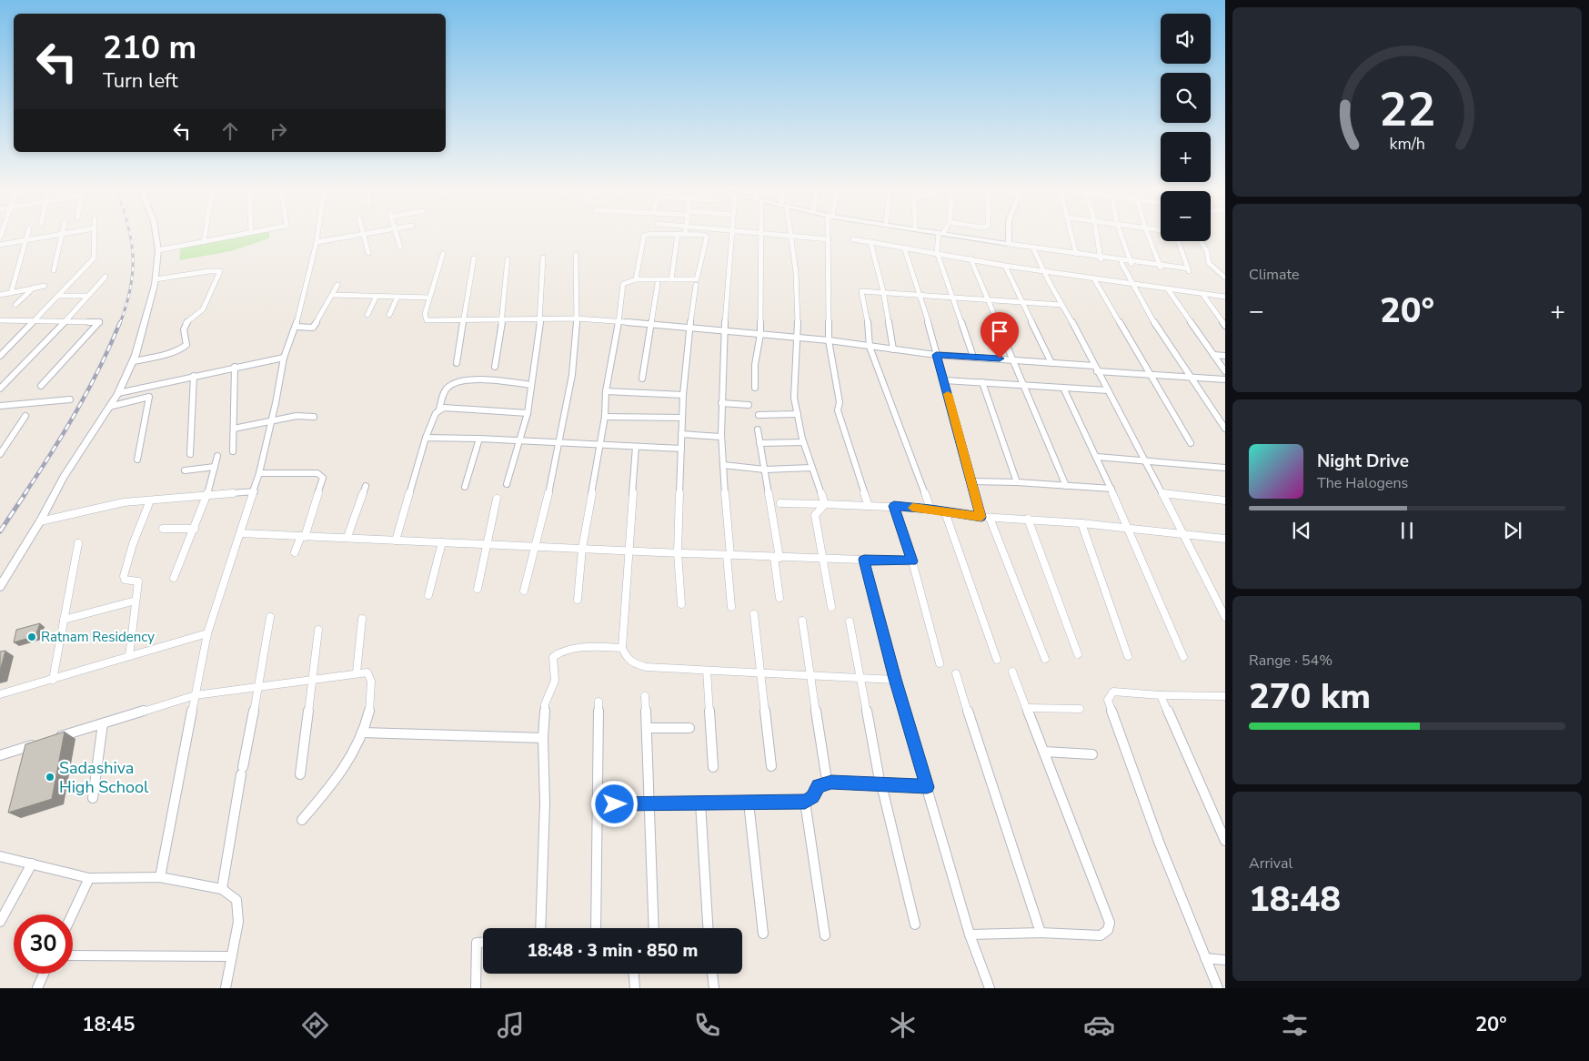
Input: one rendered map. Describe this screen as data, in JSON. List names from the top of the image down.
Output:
{
  "places": ["Ratnam Residency", "Sadashiva High School"],
  "page": {
    "map_buttons": ["+", "−"],
    "turn": ["210 m", "Turn left"],
    "tile": [
      "Climate",
      ["Range · 54%", "270 km"],
      ["Arrival", "18:48"]
    ],
    "heat": ["−", "20°", "+"],
    "song": ["Night Drive", "The Halogens"],
    "limit": "30",
    "trip": "18:48 · 3 min · 850 m",
    "tabs": ["18:45", "20°"],
    "gauge": ["22", "km/h"]
  }
}
